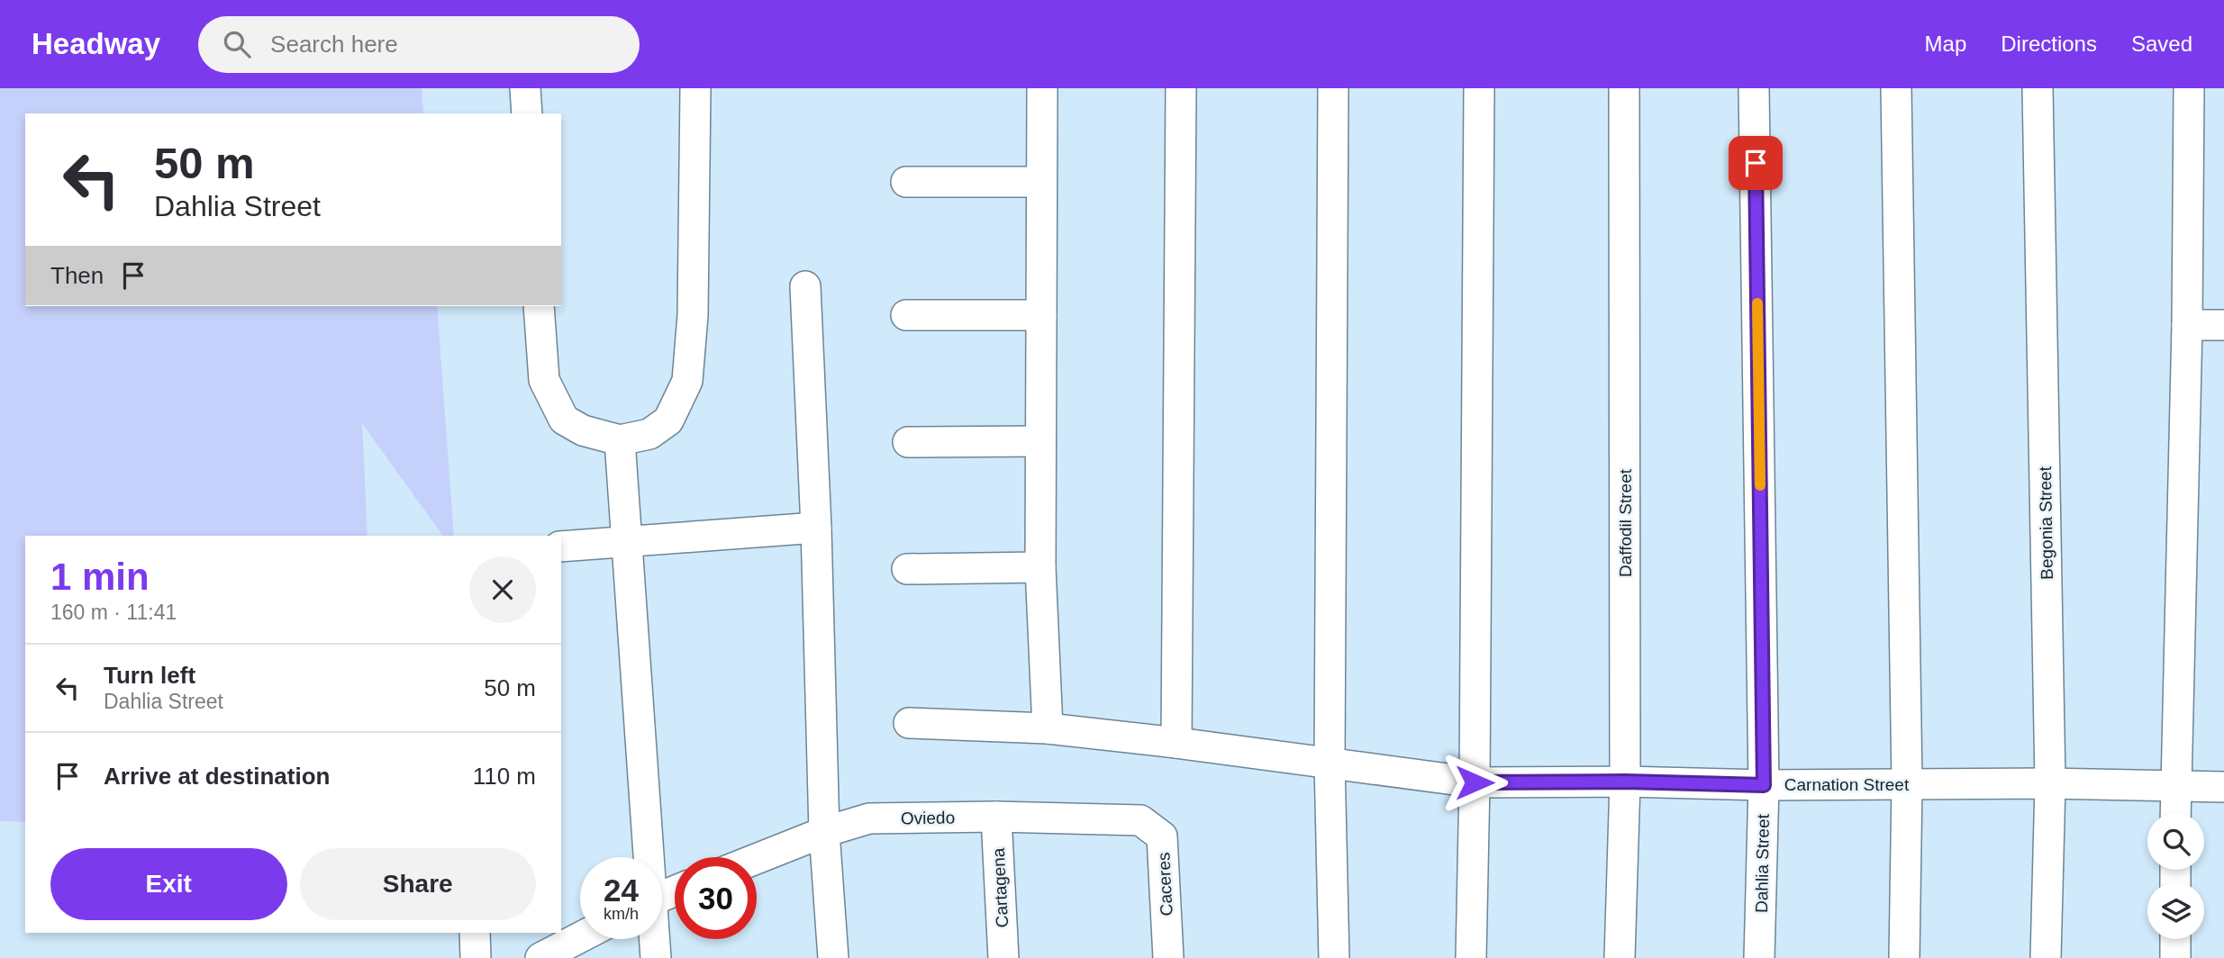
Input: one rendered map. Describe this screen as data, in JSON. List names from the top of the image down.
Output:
{
  "streets": {
    "street": [
      "Daffodil Street",
      "Begonia Street",
      "Carnation Street",
      "Oviedo",
      "Dahlia Street",
      "Caceres",
      "Cartagena"
    ]
  },
  "crossings": [
    ["Daffodil Street", "Carnation Street"],
    ["Begonia Street", "Carnation Street"],
    ["Carnation Street", "Dahlia Street"],
    ["Oviedo", "Caceres"],
    ["Oviedo", "Cartagena"]
  ],
  "page": {
    "header": "Headway",
    "search": "Search here",
    "nav": ["Map", "Directions", "Saved"],
    "turn": ["50 m", "Dahlia Street"],
    "then": "Then",
    "heading": ["1 min", "160 m · 11:41"],
    "list": [
      {
        "name": "Turn left",
        "note": "Dahlia Street",
        "value": "50 m"
      },
      {
        "name": "Arrive at destination",
        "value": "110 m"
      }
    ],
    "buttons": ["Exit", "Share"],
    "speed": "24 km/h",
    "limit": "30"
  }
}
